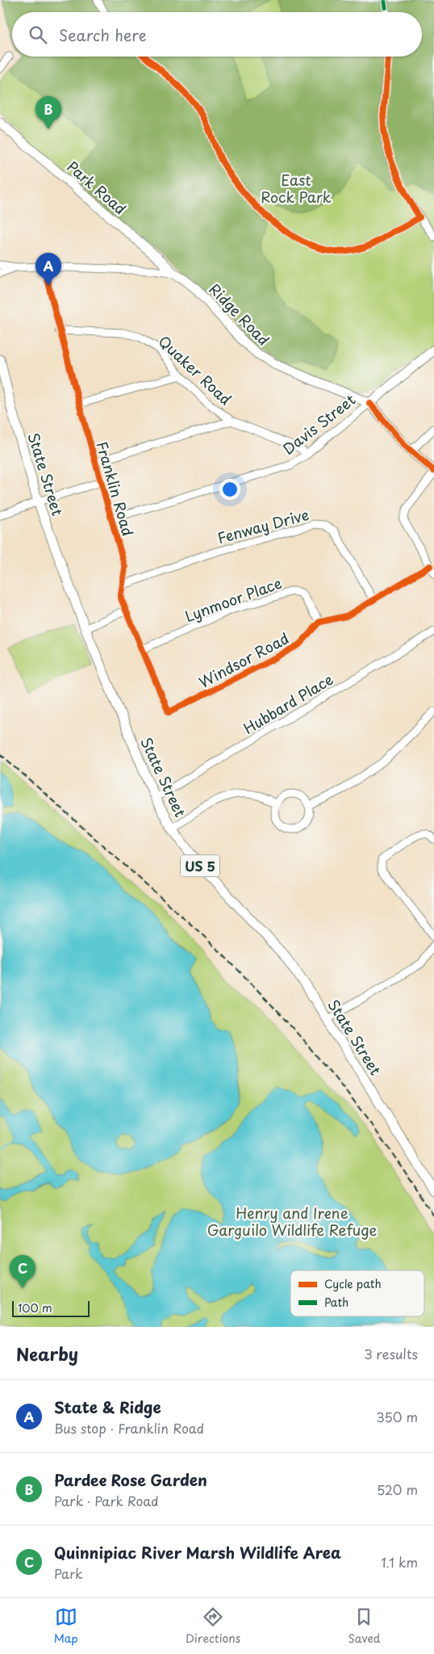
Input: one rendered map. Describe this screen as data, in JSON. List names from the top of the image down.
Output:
{
  "streets": {
    "main road": [
      "Park Road",
      "Ridge Road",
      "Davis Street",
      "State Street",
      "US 5"
    ],
    "street": [
      "Quaker Road",
      "Franklin Road",
      "Fenway Drive",
      "Lynmoor Place",
      "Windsor Road",
      "Hubbard Place"
    ]
  },
  "crossings": [
    ["Park Road", "Ridge Road"],
    ["Ridge Road", "Davis Street"],
    ["Ridge Road", "Franklin Road"],
    ["Quaker Road", "Davis Street"],
    ["Quaker Road", "Franklin Road"],
    ["Davis Street", "Franklin Road"],
    ["State Street", "Hubbard Place"],
    ["Franklin Road", "Fenway Drive"],
    ["Franklin Road", "Lynmoor Place"],
    ["Franklin Road", "Windsor Road"],
    ["Lynmoor Place", "Windsor Road"]
  ],
  "parks": ["East Rock Park", "Henry and Irene Garguilo Wildlife Refuge"],
  "legend": ["Cycle path", "Path"],
  "scale_bar": "100 m",
  "page": {
    "search": "Search here",
    "pins": ["B", "A", "C"],
    "scale": "100 m",
    "heading": ["Nearby", "3 results"],
    "list": [
      {
        "mark": "A",
        "name": "State & Ridge",
        "note": "Bus stop · Franklin Road",
        "value": "350 m"
      },
      {
        "mark": "B",
        "name": "Pardee Rose Garden",
        "note": "Park · Park Road",
        "value": "520 m"
      },
      {
        "mark": "C",
        "name": "Quinnipiac River Marsh Wildlife Area",
        "note": "Park",
        "value": "1.1 km"
      }
    ],
    "nav": ["Map", "Directions", "Saved"]
  }
}
